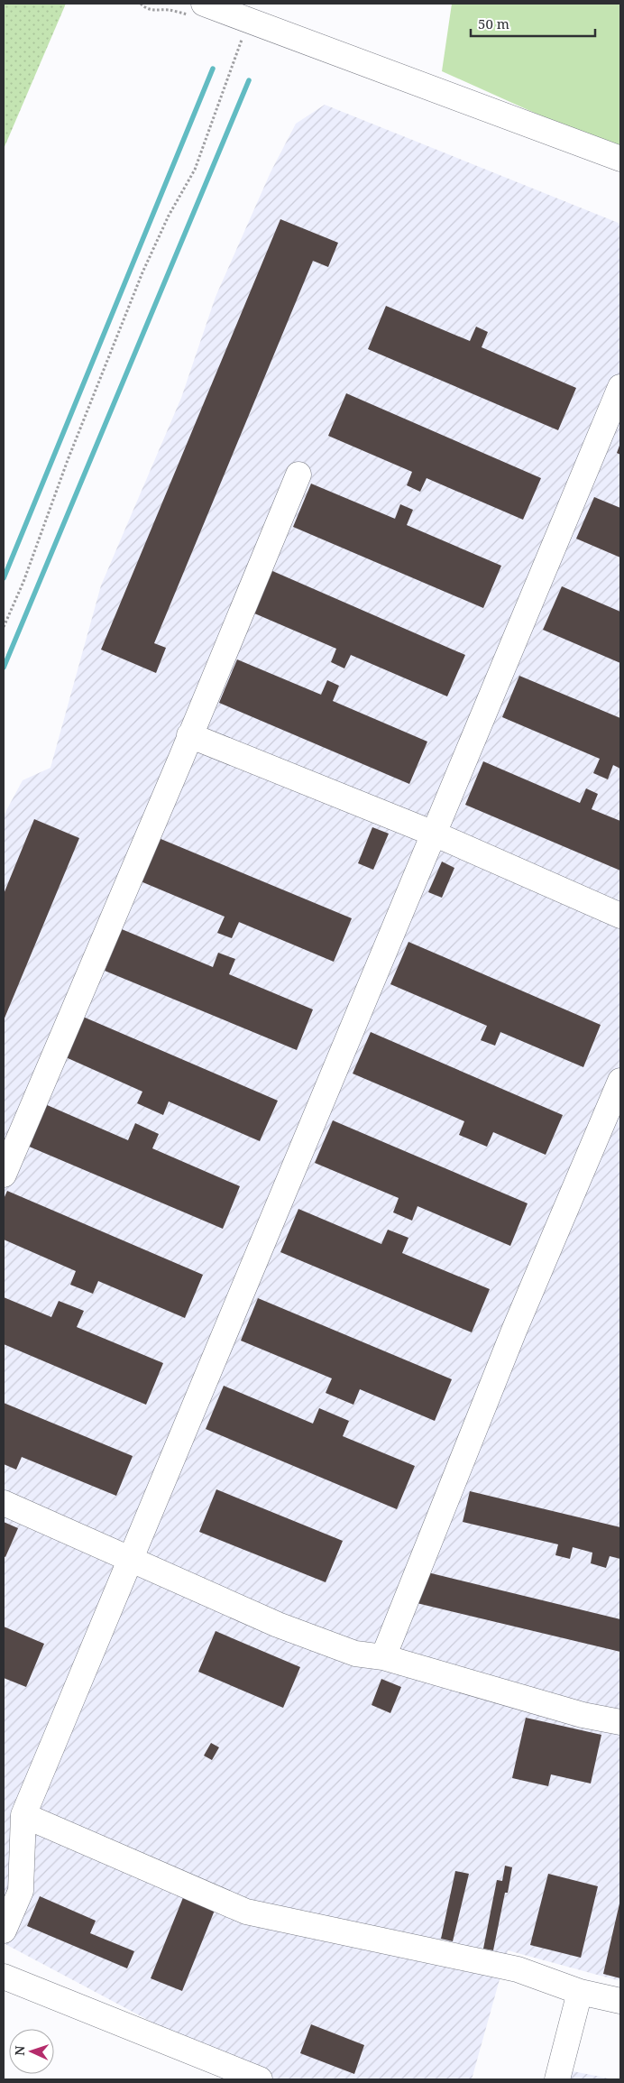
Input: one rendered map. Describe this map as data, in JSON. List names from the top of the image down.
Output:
{
  "scale_bar": "50 m",
  "north": "left"
}
